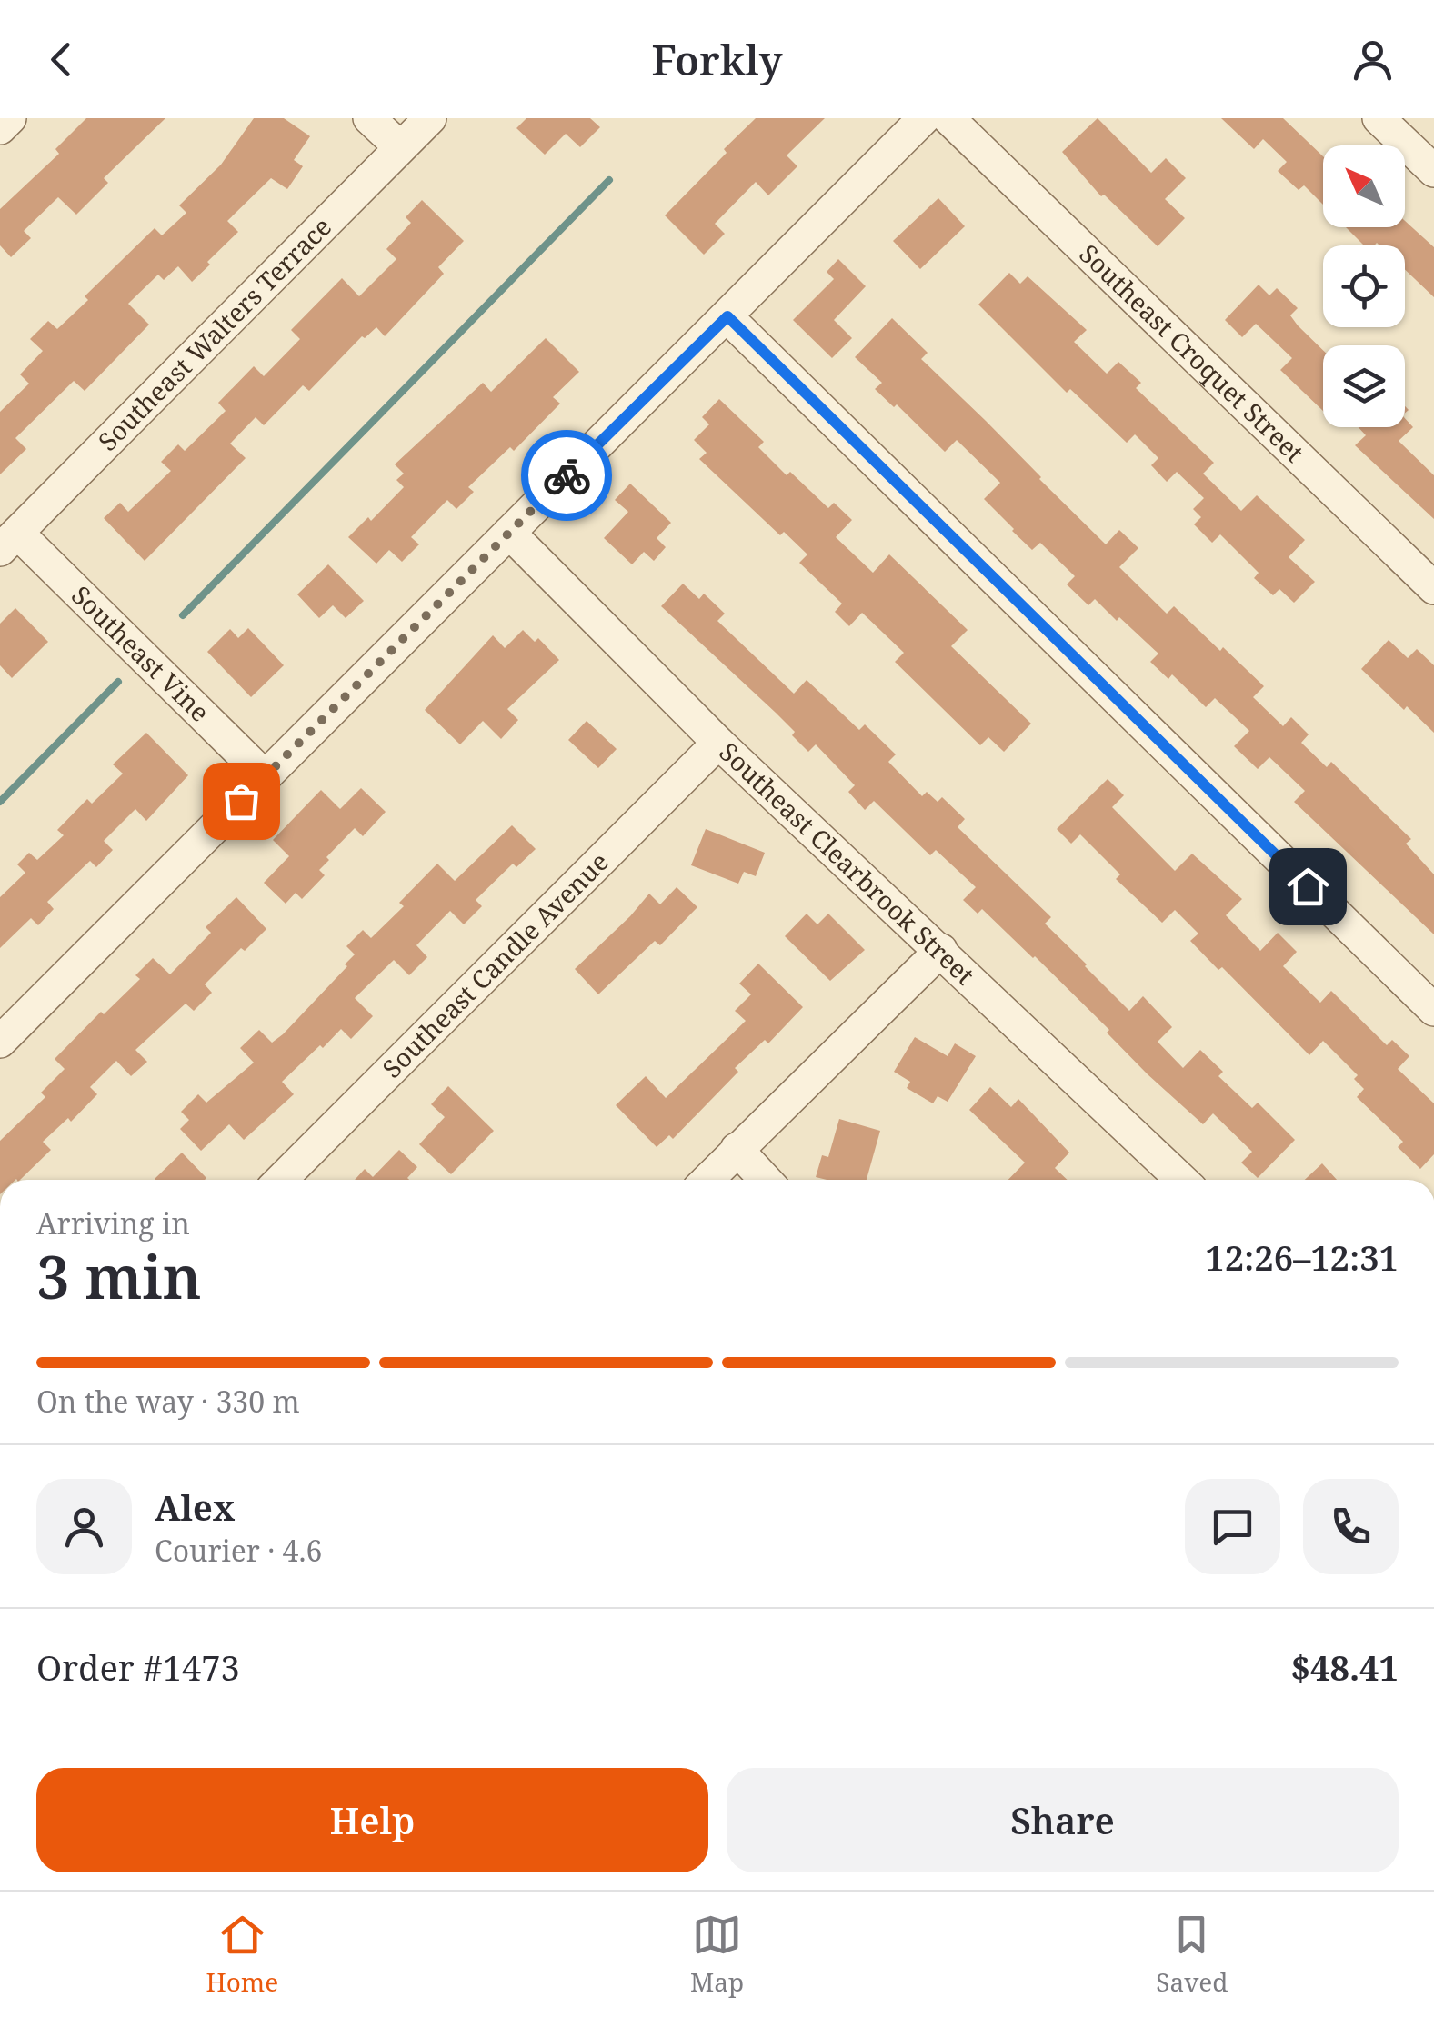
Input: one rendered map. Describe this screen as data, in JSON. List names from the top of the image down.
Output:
{
  "streets": {
    "street": [
      "Southeast Walters Terrace",
      "Southeast Croquet Street",
      "Southeast Vine",
      "Southeast Clearbrook Street",
      "Southeast Candle Avenue"
    ]
  },
  "crossings": [
    ["Southeast Walters Terrace", "Southeast Vine"],
    ["Southeast Clearbrook Street", "Southeast Candle Avenue"]
  ],
  "north": "top left",
  "page": {
    "header": "Forkly",
    "heading": ["3 min", "Arriving in", "12:26–12:31"],
    "panel": [
      "Alex",
      "Courier · 4.6",
      "Order #1473",
      "$48.41"
    ],
    "bar": "On the way · 330 m",
    "buttons": ["Help", "Share"],
    "tabs": ["Home", "Map", "Saved"]
  }
}
